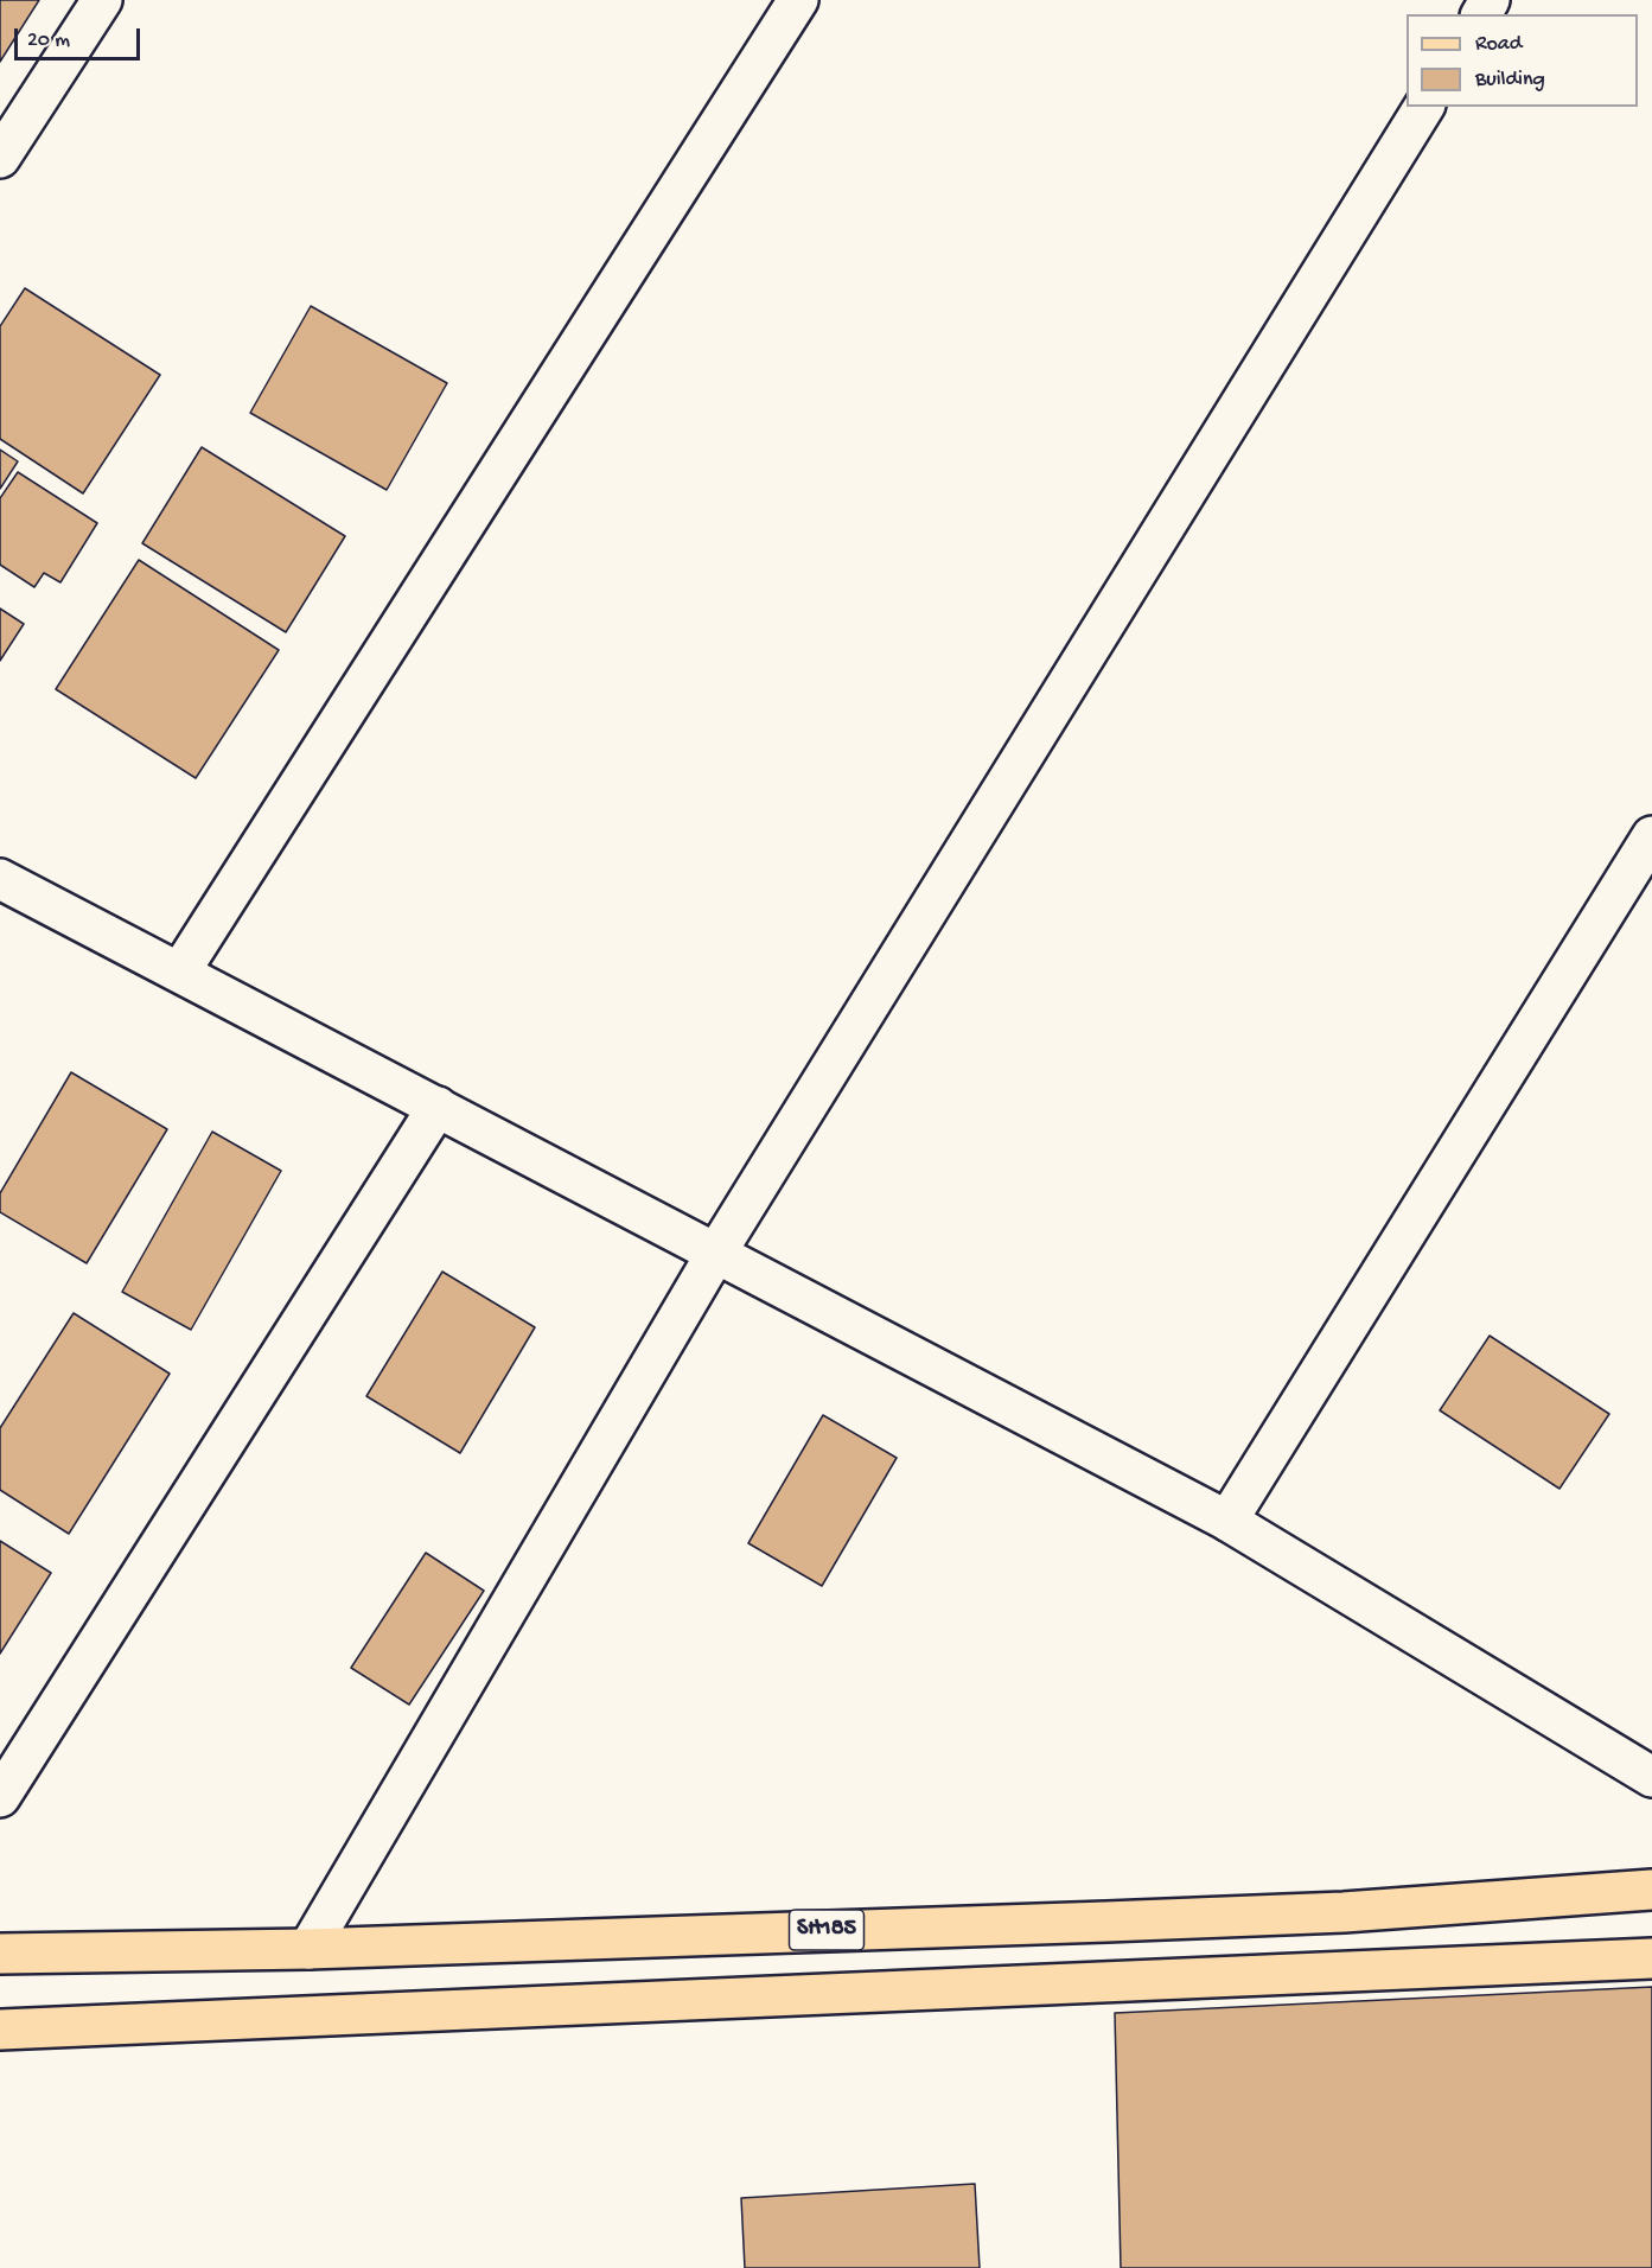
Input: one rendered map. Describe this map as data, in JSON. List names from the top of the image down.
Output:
{
  "streets": {
    "main road": ["SH185"]
  },
  "legend": ["Road", "Building"],
  "scale_bar": "20 m"
}
